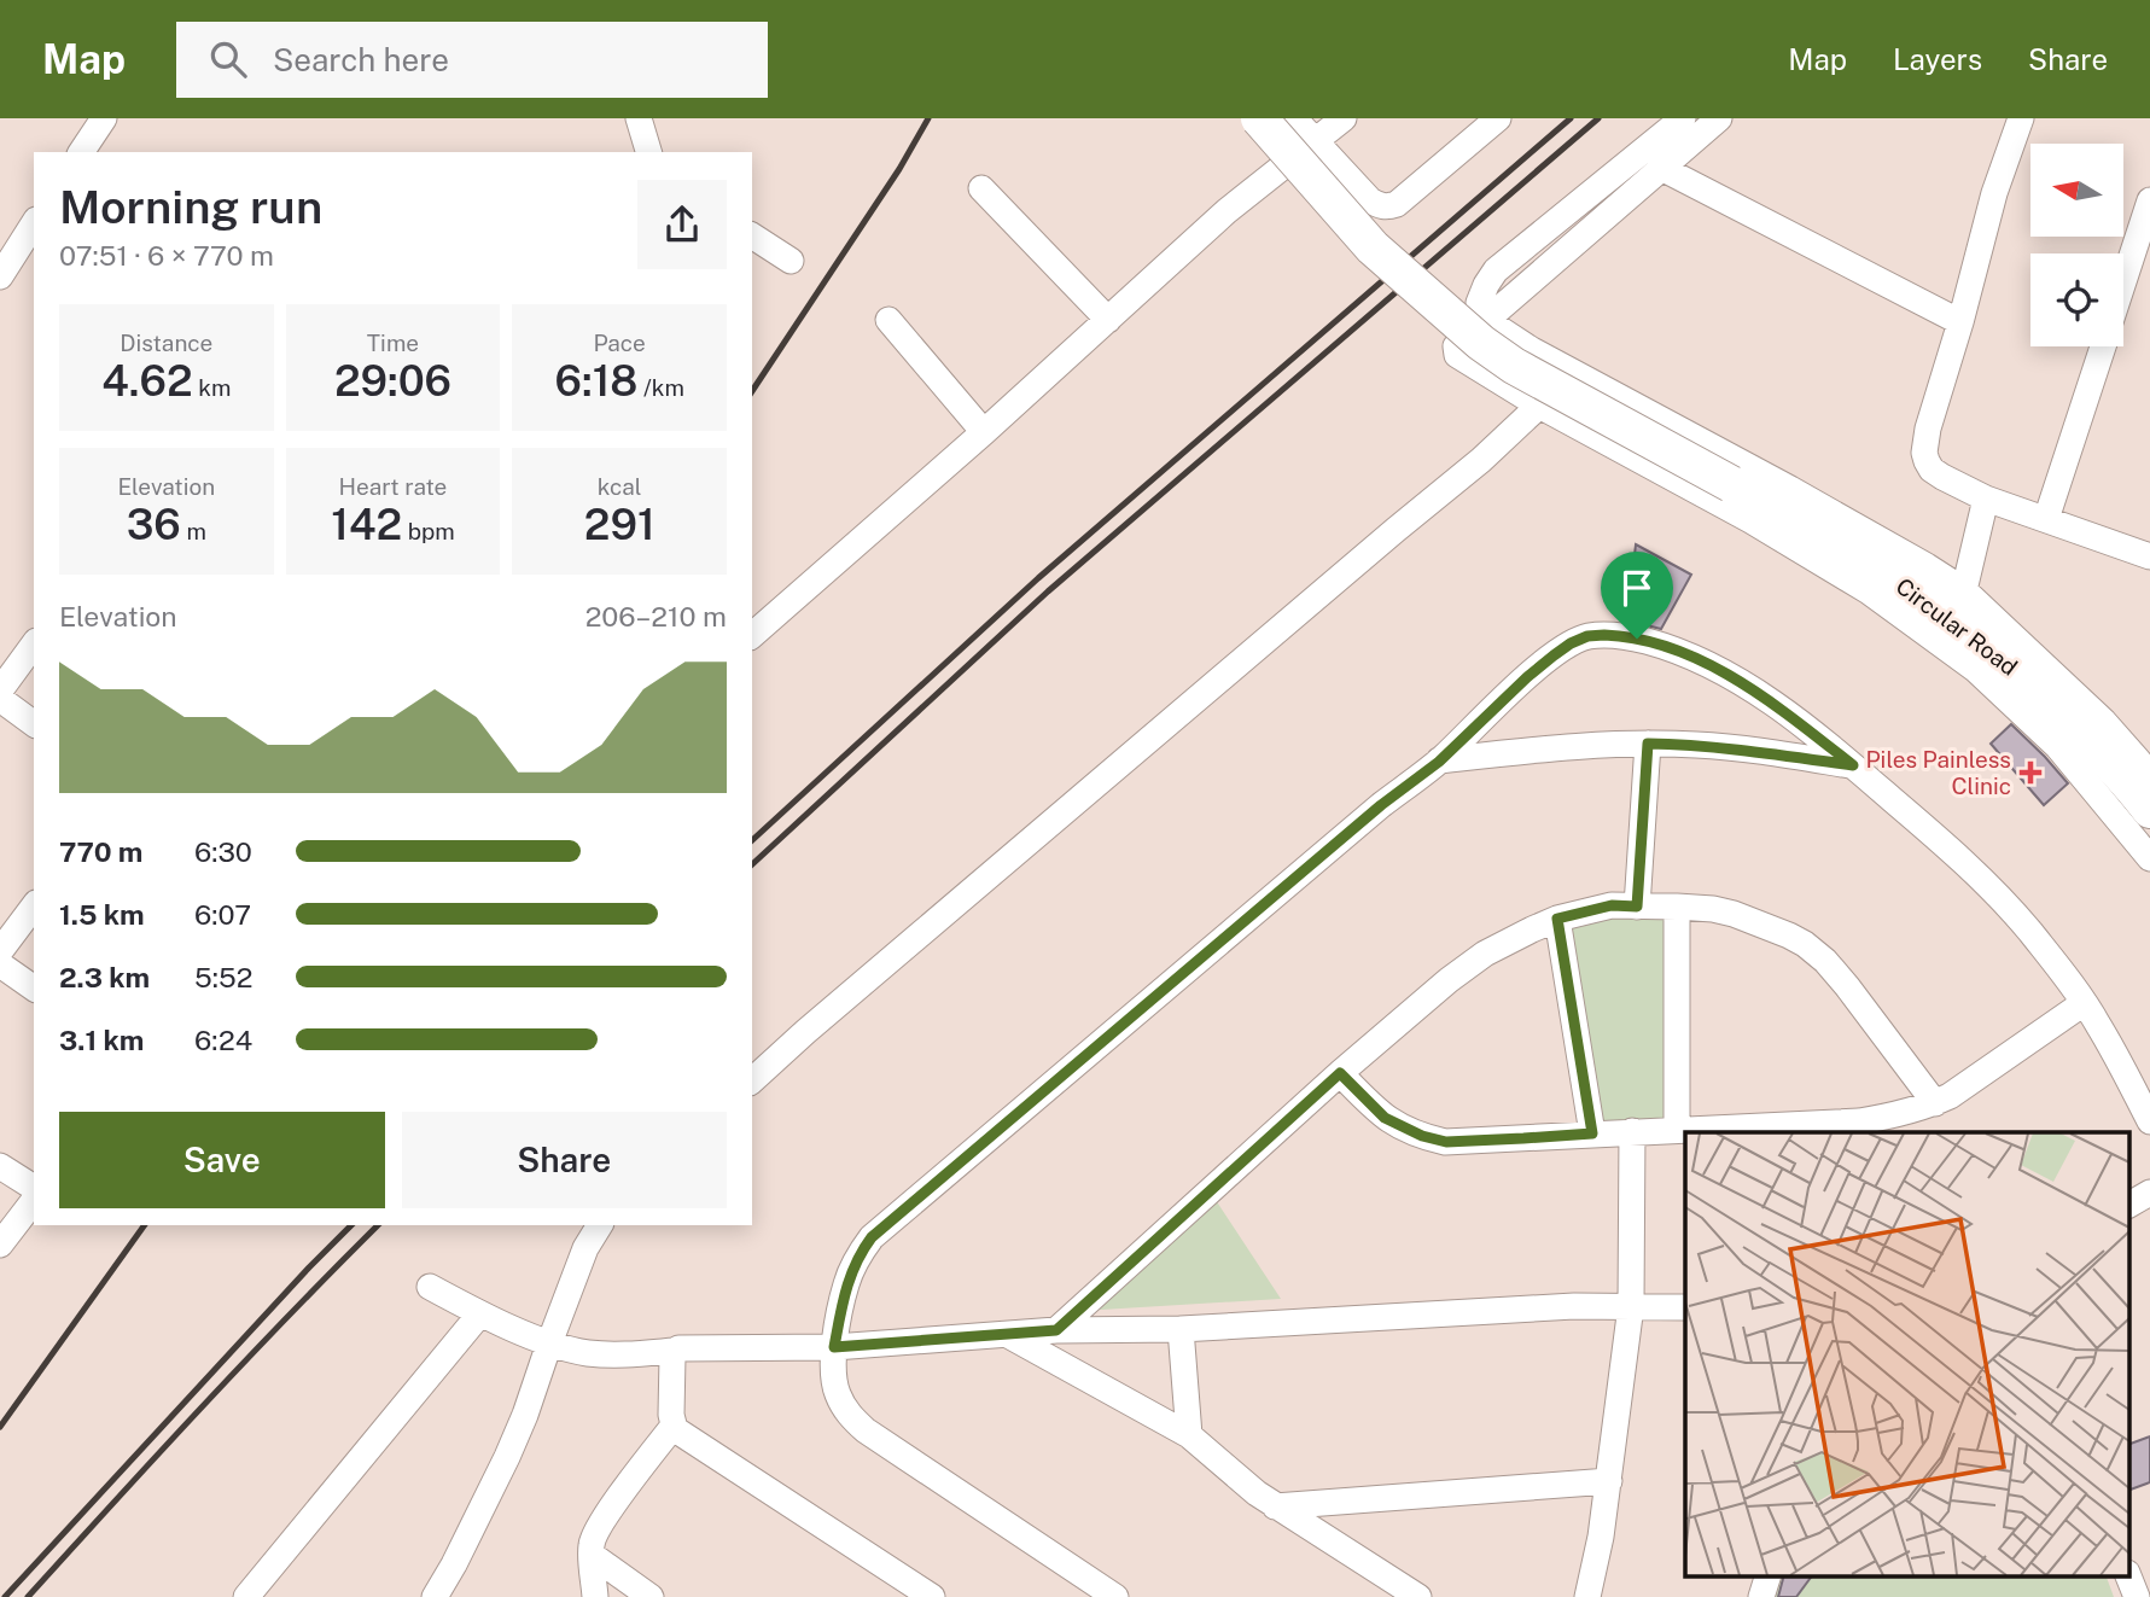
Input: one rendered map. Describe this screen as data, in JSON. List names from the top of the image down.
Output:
{
  "streets": {
    "main road": ["Circular Road"]
  },
  "places": {
    "health": ["Piles Painless Clinic"]
  },
  "north": "left",
  "page": {
    "header": "Map",
    "search": "Search here",
    "nav": ["Map", "Layers", "Share"],
    "heading": ["Morning run", "07:51 · 6 × 770 m"],
    "stats": [
      ["Distance", "4.62 km"],
      ["Time", "29:06"],
      ["Pace", "6:18 /km"],
      ["Elevation", "36 m"],
      ["Heart rate", "142 bpm"],
      ["kcal", "291"]
    ],
    "chart": ["Elevation", "206–210 m"],
    "list": [
      {
        "name": "770 m",
        "note": "6:30"
      },
      {
        "name": "1.5 km",
        "note": "6:07"
      },
      {
        "name": "2.3 km",
        "note": "5:52"
      },
      {
        "name": "3.1 km",
        "note": "6:24"
      }
    ],
    "buttons": ["Save", "Share"]
  }
}
